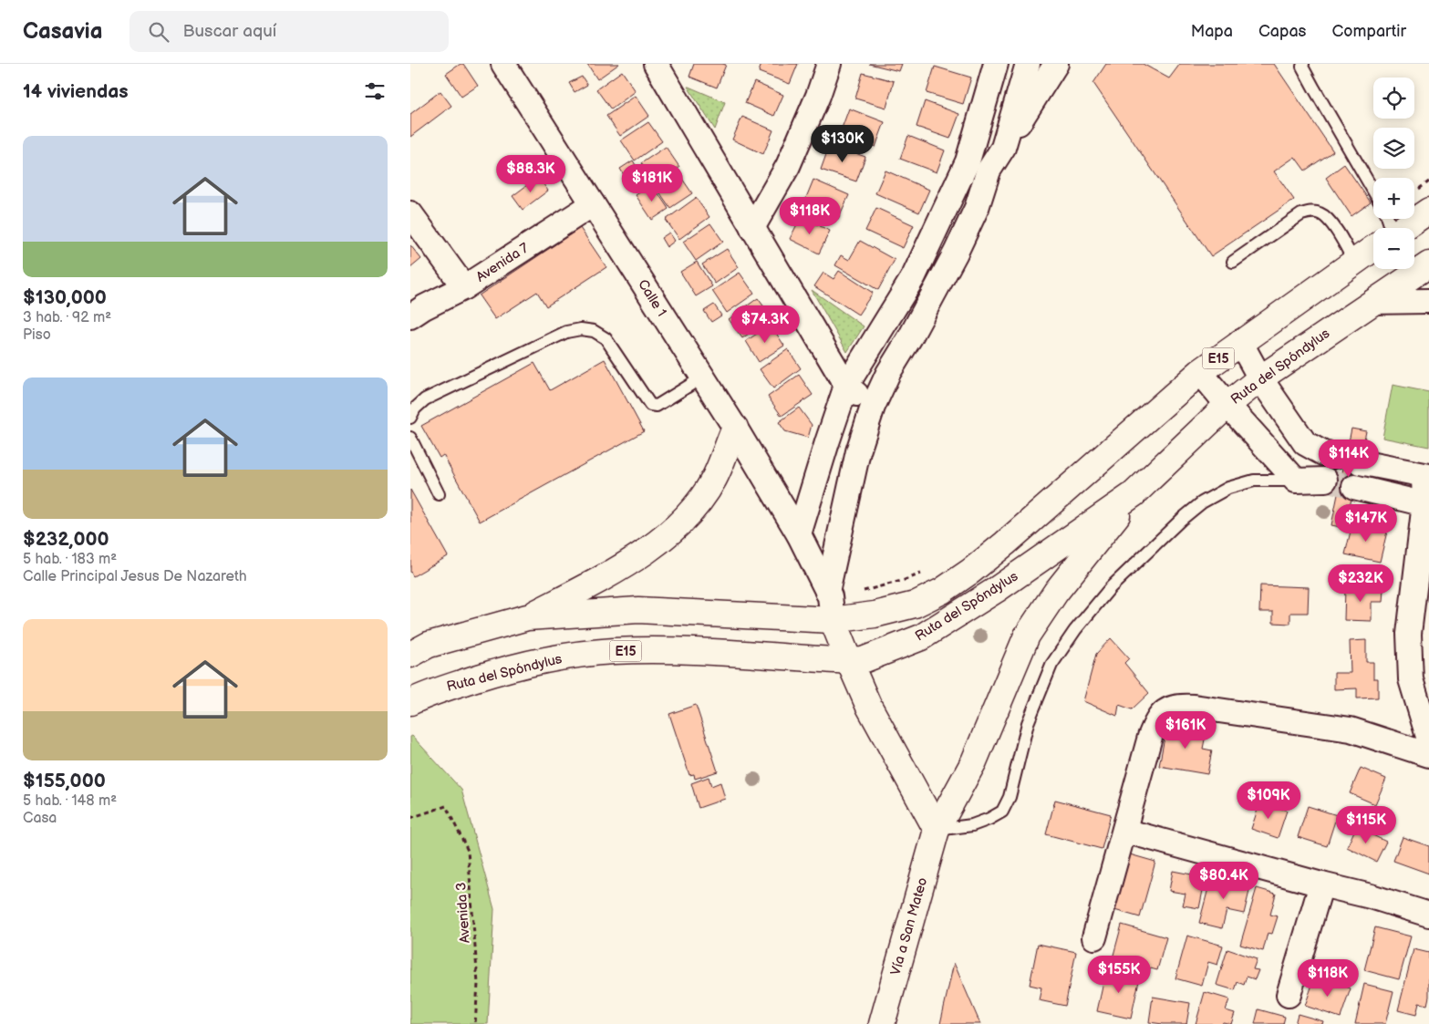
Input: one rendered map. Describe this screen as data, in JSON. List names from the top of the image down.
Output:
{
  "streets": {
    "main road": ["E15", "Ruta del Spóndylus", "Vía a San Mateo"],
    "street": ["Avenida 7", "Calle 1"],
    "path": ["Avenida 3"]
  },
  "crossings": [
    ["Avenida 7", "Calle 1"],
    ["Calle 1", "Ruta del Spóndylus"],
    ["Ruta del Spóndylus", "Vía a San Mateo"]
  ],
  "page": {
    "header": "Casavia",
    "search": "Buscar aquí",
    "nav": ["Mapa", "Capas", "Compartir"],
    "heading": "14 viviendas",
    "map_buttons": ["+", "−"],
    "list": [
      {
        "name": "$130,000",
        "note": "3 hab. · 92 m² · Piso"
      },
      {
        "name": "$232,000",
        "note": "5 hab. · 183 m² · Calle Principal Jesus De Nazareth"
      },
      {
        "name": "$155,000",
        "note": "5 hab. · 148 m² · Casa"
      }
    ],
    "price": [
      "$130K",
      "$88.3K",
      "$181K",
      "$118K",
      "$74.3K",
      "$114K",
      "$147K",
      "$232K",
      "$161K",
      "$109K",
      "$115K",
      "$80.4K",
      "$155K",
      "$118K"
    ]
  }
}
